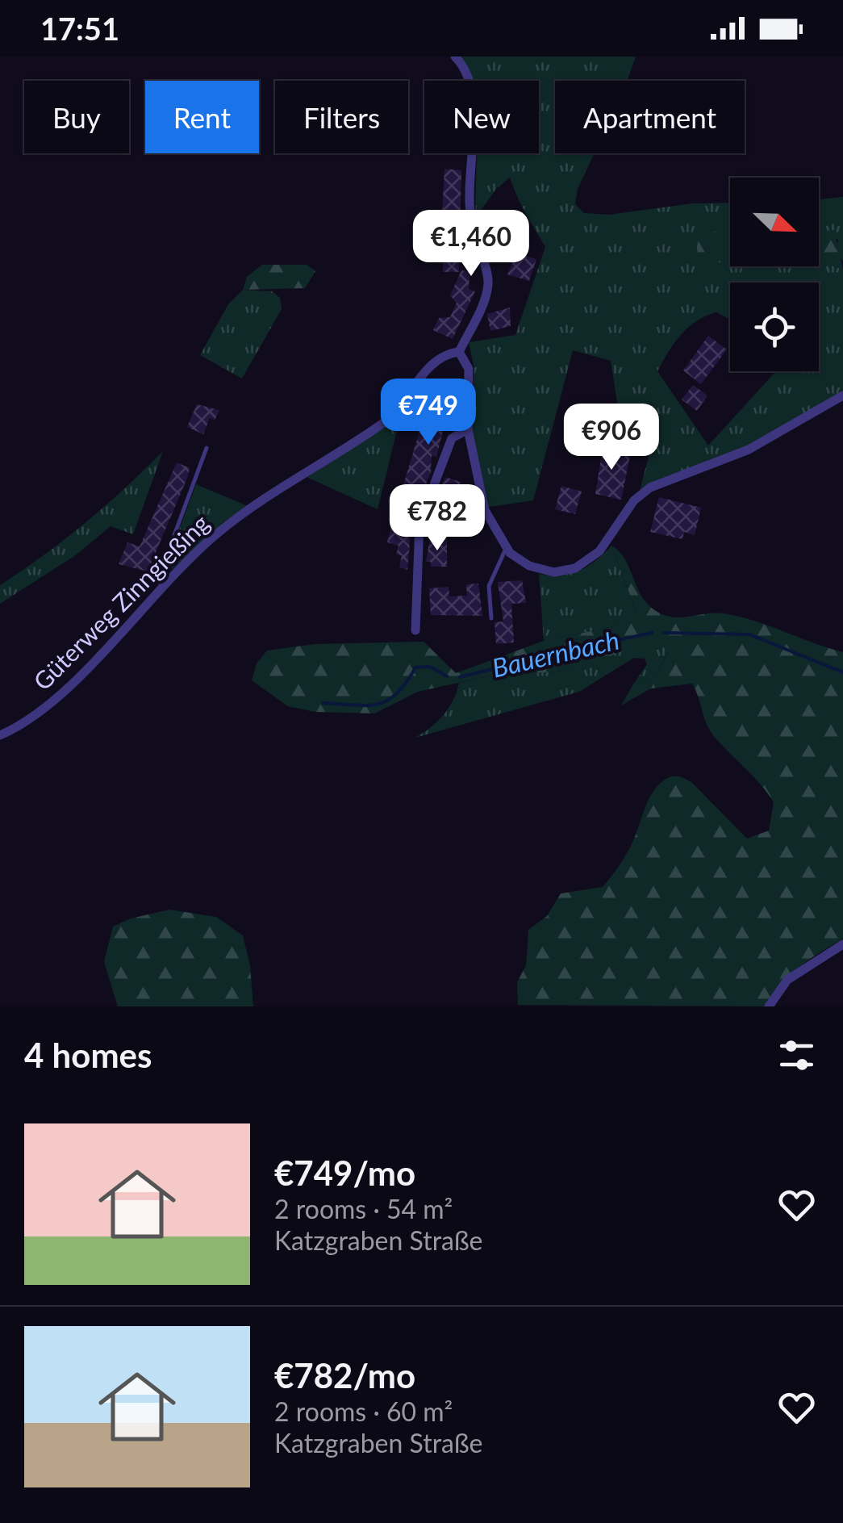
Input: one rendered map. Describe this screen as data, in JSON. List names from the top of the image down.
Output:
{
  "streets": {
    "street": ["Güterweg Zinngießing"]
  },
  "water": ["Bauernbach"],
  "north": "bottom right",
  "page": {
    "status": "17:51",
    "chip": [
      "Buy",
      "Rent",
      "Filters",
      "New",
      "Apartment"
    ],
    "price": [
      "€1,460",
      "€749",
      "€906",
      "€782"
    ],
    "heading": "4 homes",
    "list": [
      {
        "name": "€749/mo",
        "note": "2 rooms · 54 m² · Katzgraben Straße"
      },
      {
        "name": "€782/mo",
        "note": "2 rooms · 60 m² · Katzgraben Straße"
      }
    ]
  }
}
